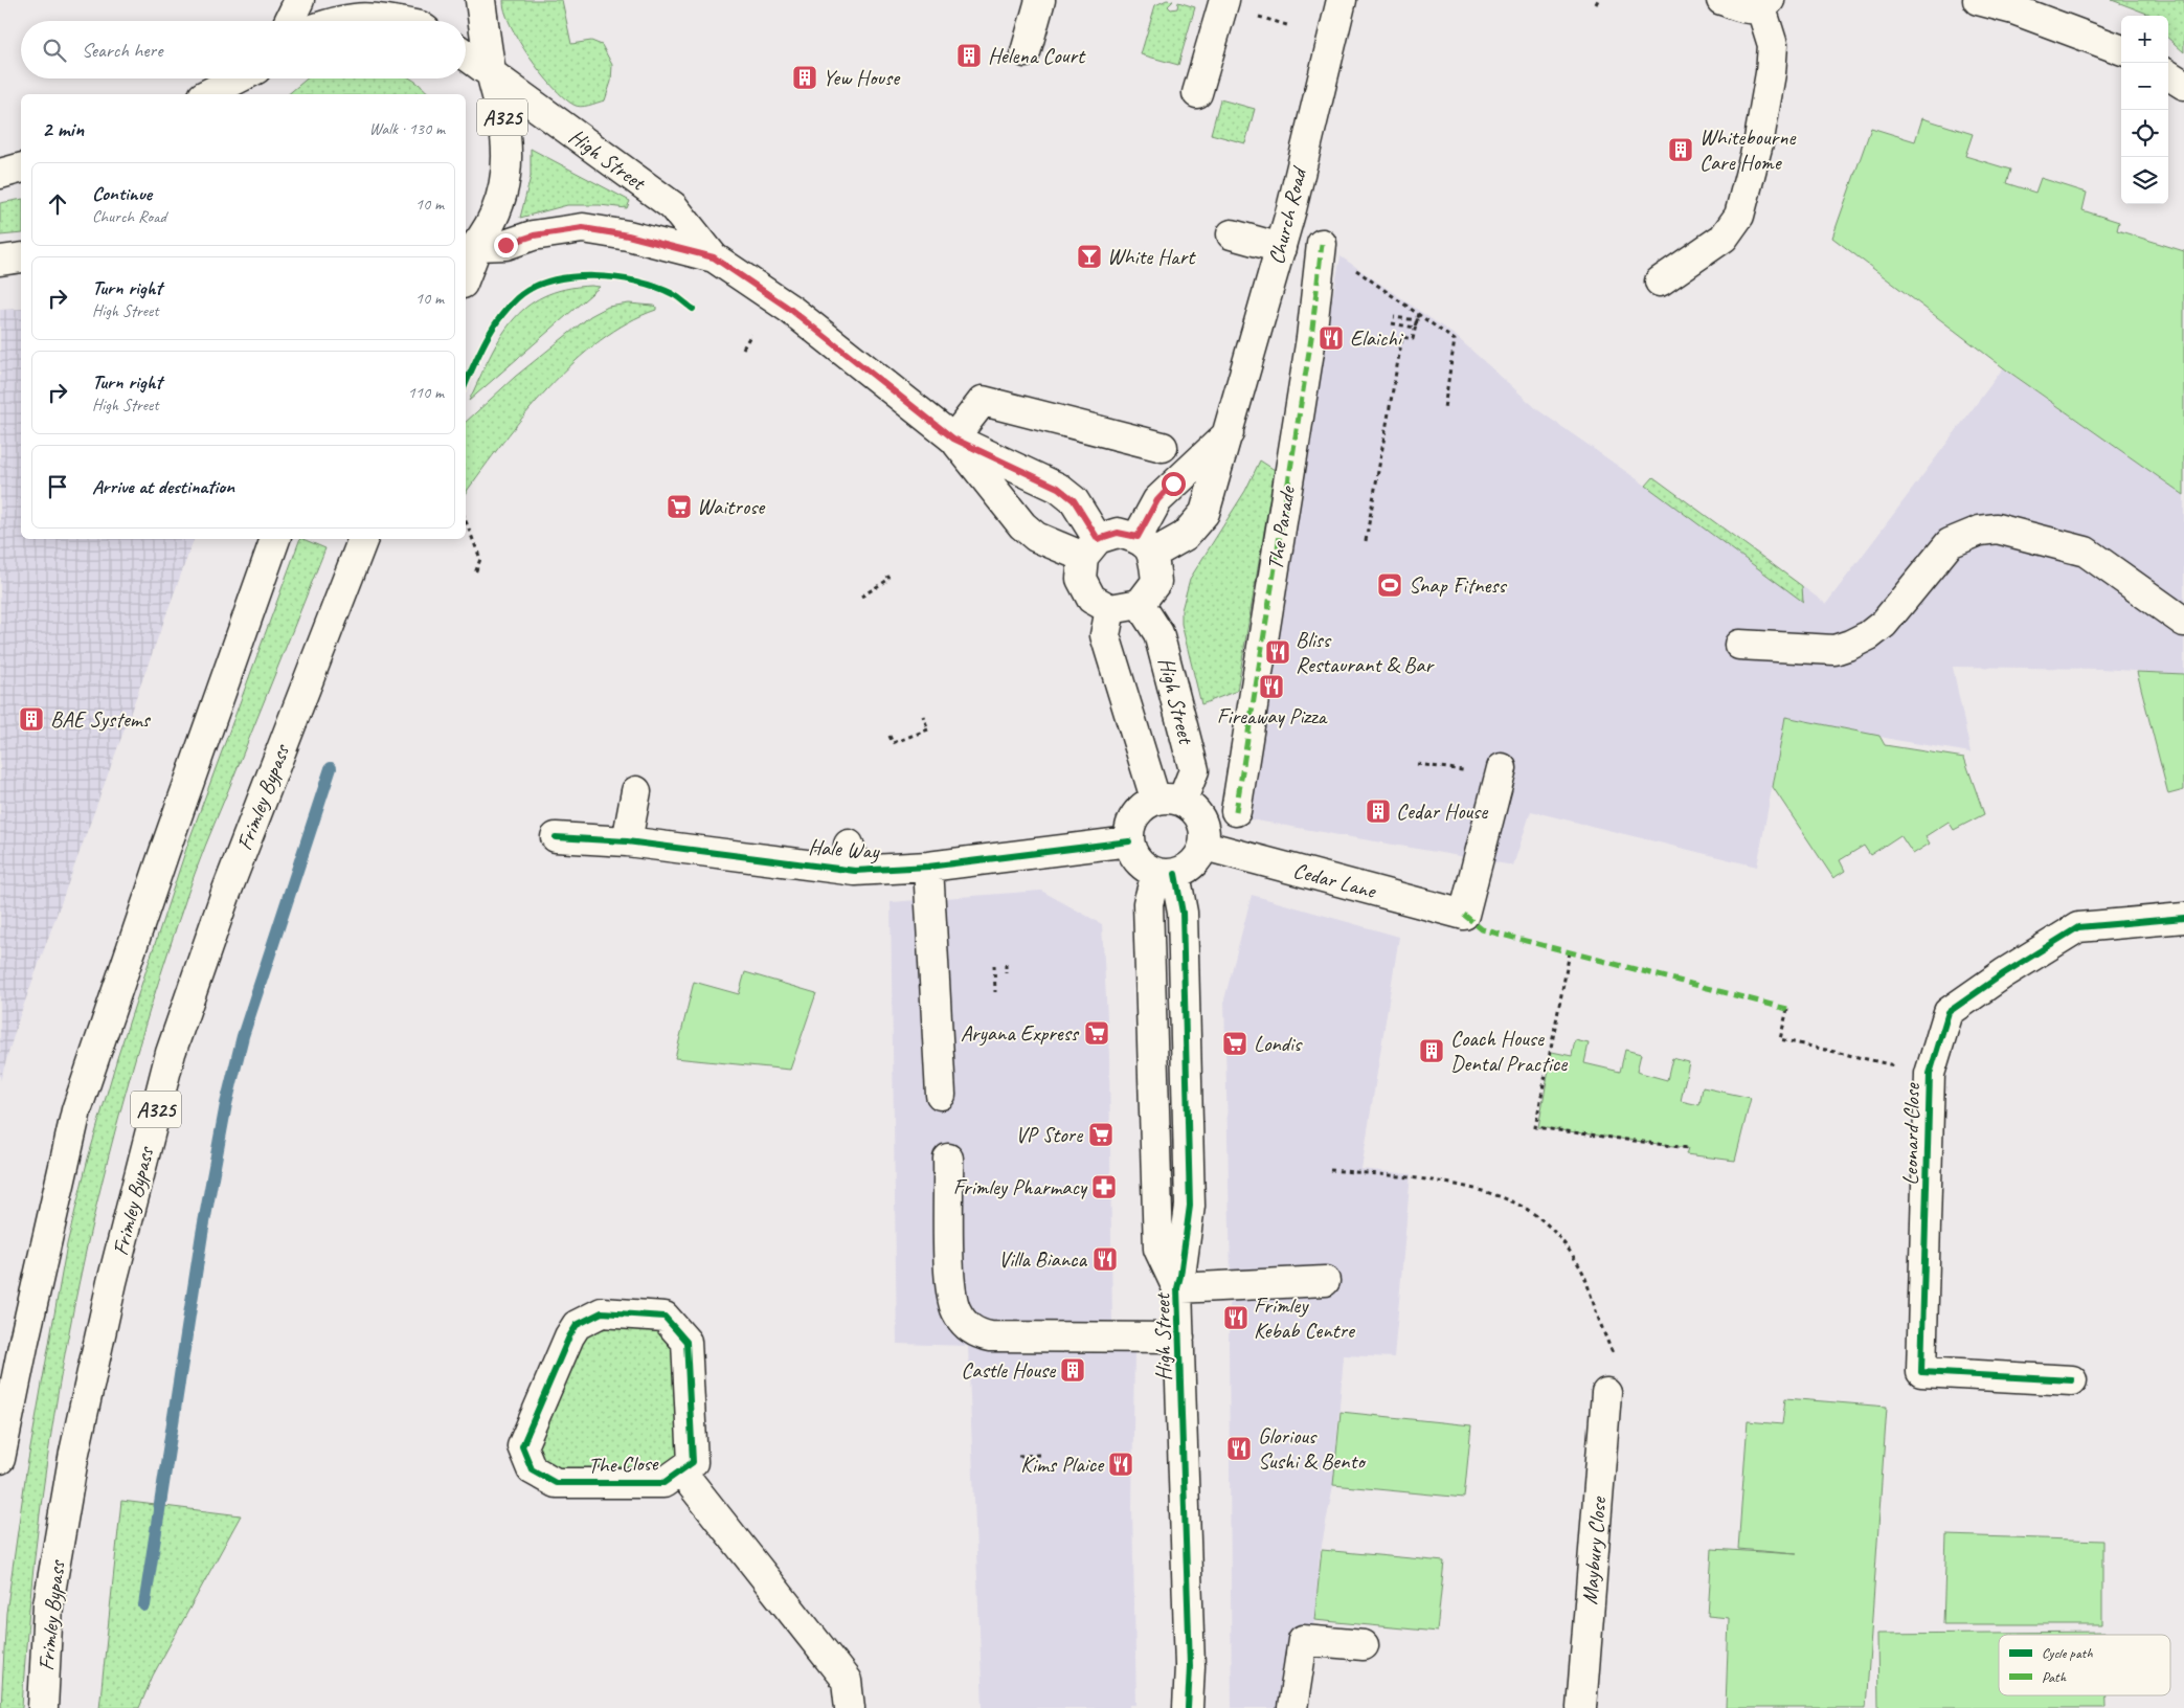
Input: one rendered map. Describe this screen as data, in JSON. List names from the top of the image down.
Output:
{
  "streets": {
    "street": [
      "A325",
      "High Street",
      "Church Road",
      "The Parade",
      "Frimley Bypass",
      "Hale Way",
      "Cedar Lane",
      "Leonard Close",
      "The Close",
      "Maybury Close"
    ]
  },
  "crossings": [
    ["A325", "High Street"],
    ["High Street", "Church Road"],
    ["High Street", "Hale Way"],
    ["High Street", "Cedar Lane"],
    ["Hale Way", "Cedar Lane"]
  ],
  "places": {
    "building": [
      "Helena Court",
      "Yew House",
      "Whitebourne Care Home",
      "BAE Systems",
      "Cedar House",
      "Coach House Dental Practice",
      "Castle House"
    ],
    "bar": ["White Hart"],
    "restaurant": [
      "Elaichi",
      "Bliss Restaurant & Bar",
      "Fireaway Pizza",
      "Villa Bianca",
      "Frimley Kebab Centre",
      "Glorious Sushi & Bento",
      "Kims Plaice"
    ],
    "supermarket": [
      "Waitrose",
      "Aryana Express",
      "Londis",
      "VP Store"
    ],
    "sports": ["Snap Fitness"],
    "pharmacy": ["Frimley Pharmacy"]
  },
  "legend": ["Cycle path", "Path"],
  "page": {
    "map_buttons": ["+", "−"],
    "search": "Search here",
    "heading": ["2 min", "Walk · 130 m"],
    "list": [
      ["Continue", "Church Road", "10 m"],
      ["Turn right", "High Street", "10 m"],
      ["Turn right", "High Street", "110 m"],
      "Arrive at destination"
    ]
  }
}
